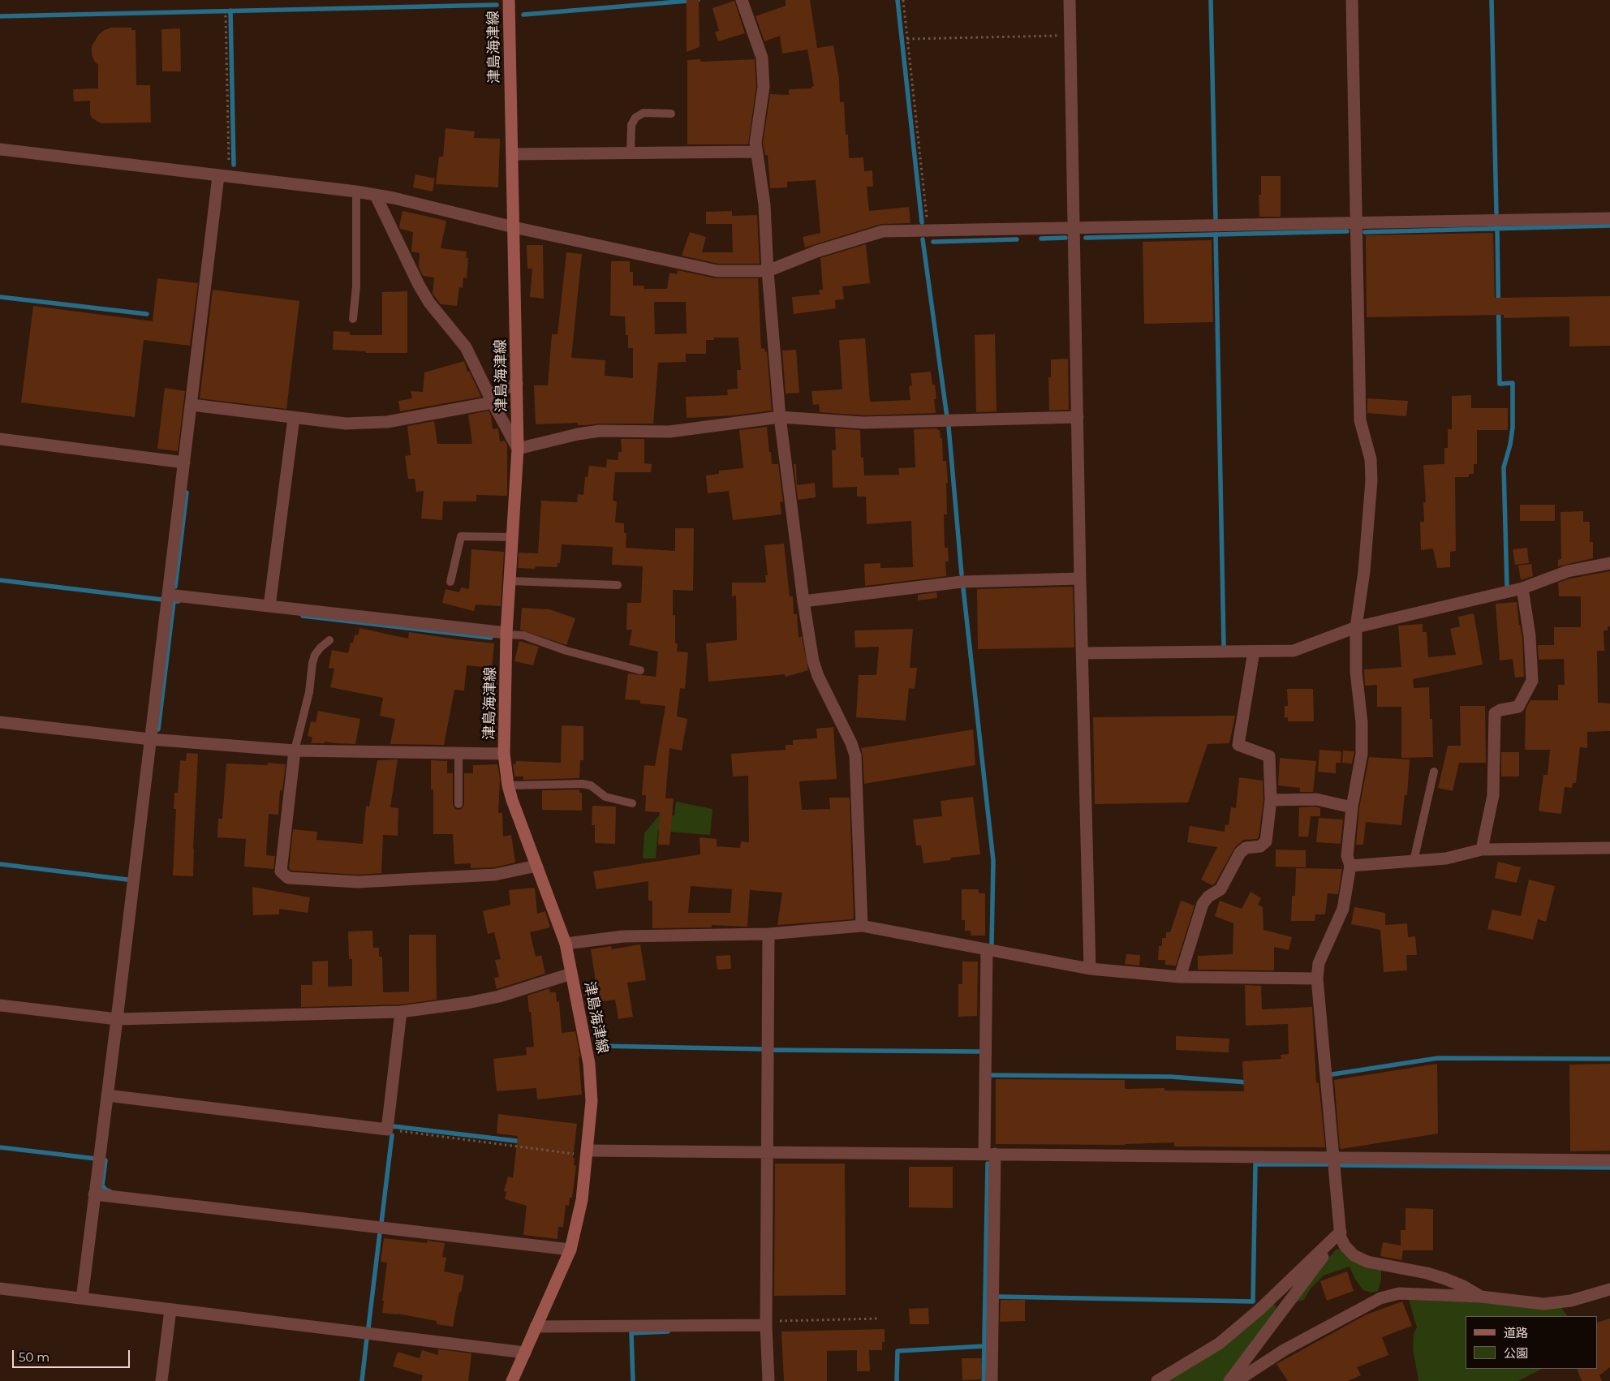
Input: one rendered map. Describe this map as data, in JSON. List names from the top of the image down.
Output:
{
  "streets": {
    "main road": ["津島海津線"]
  },
  "legend": ["道路", "公園"],
  "scale_bar": "50 m"
}
